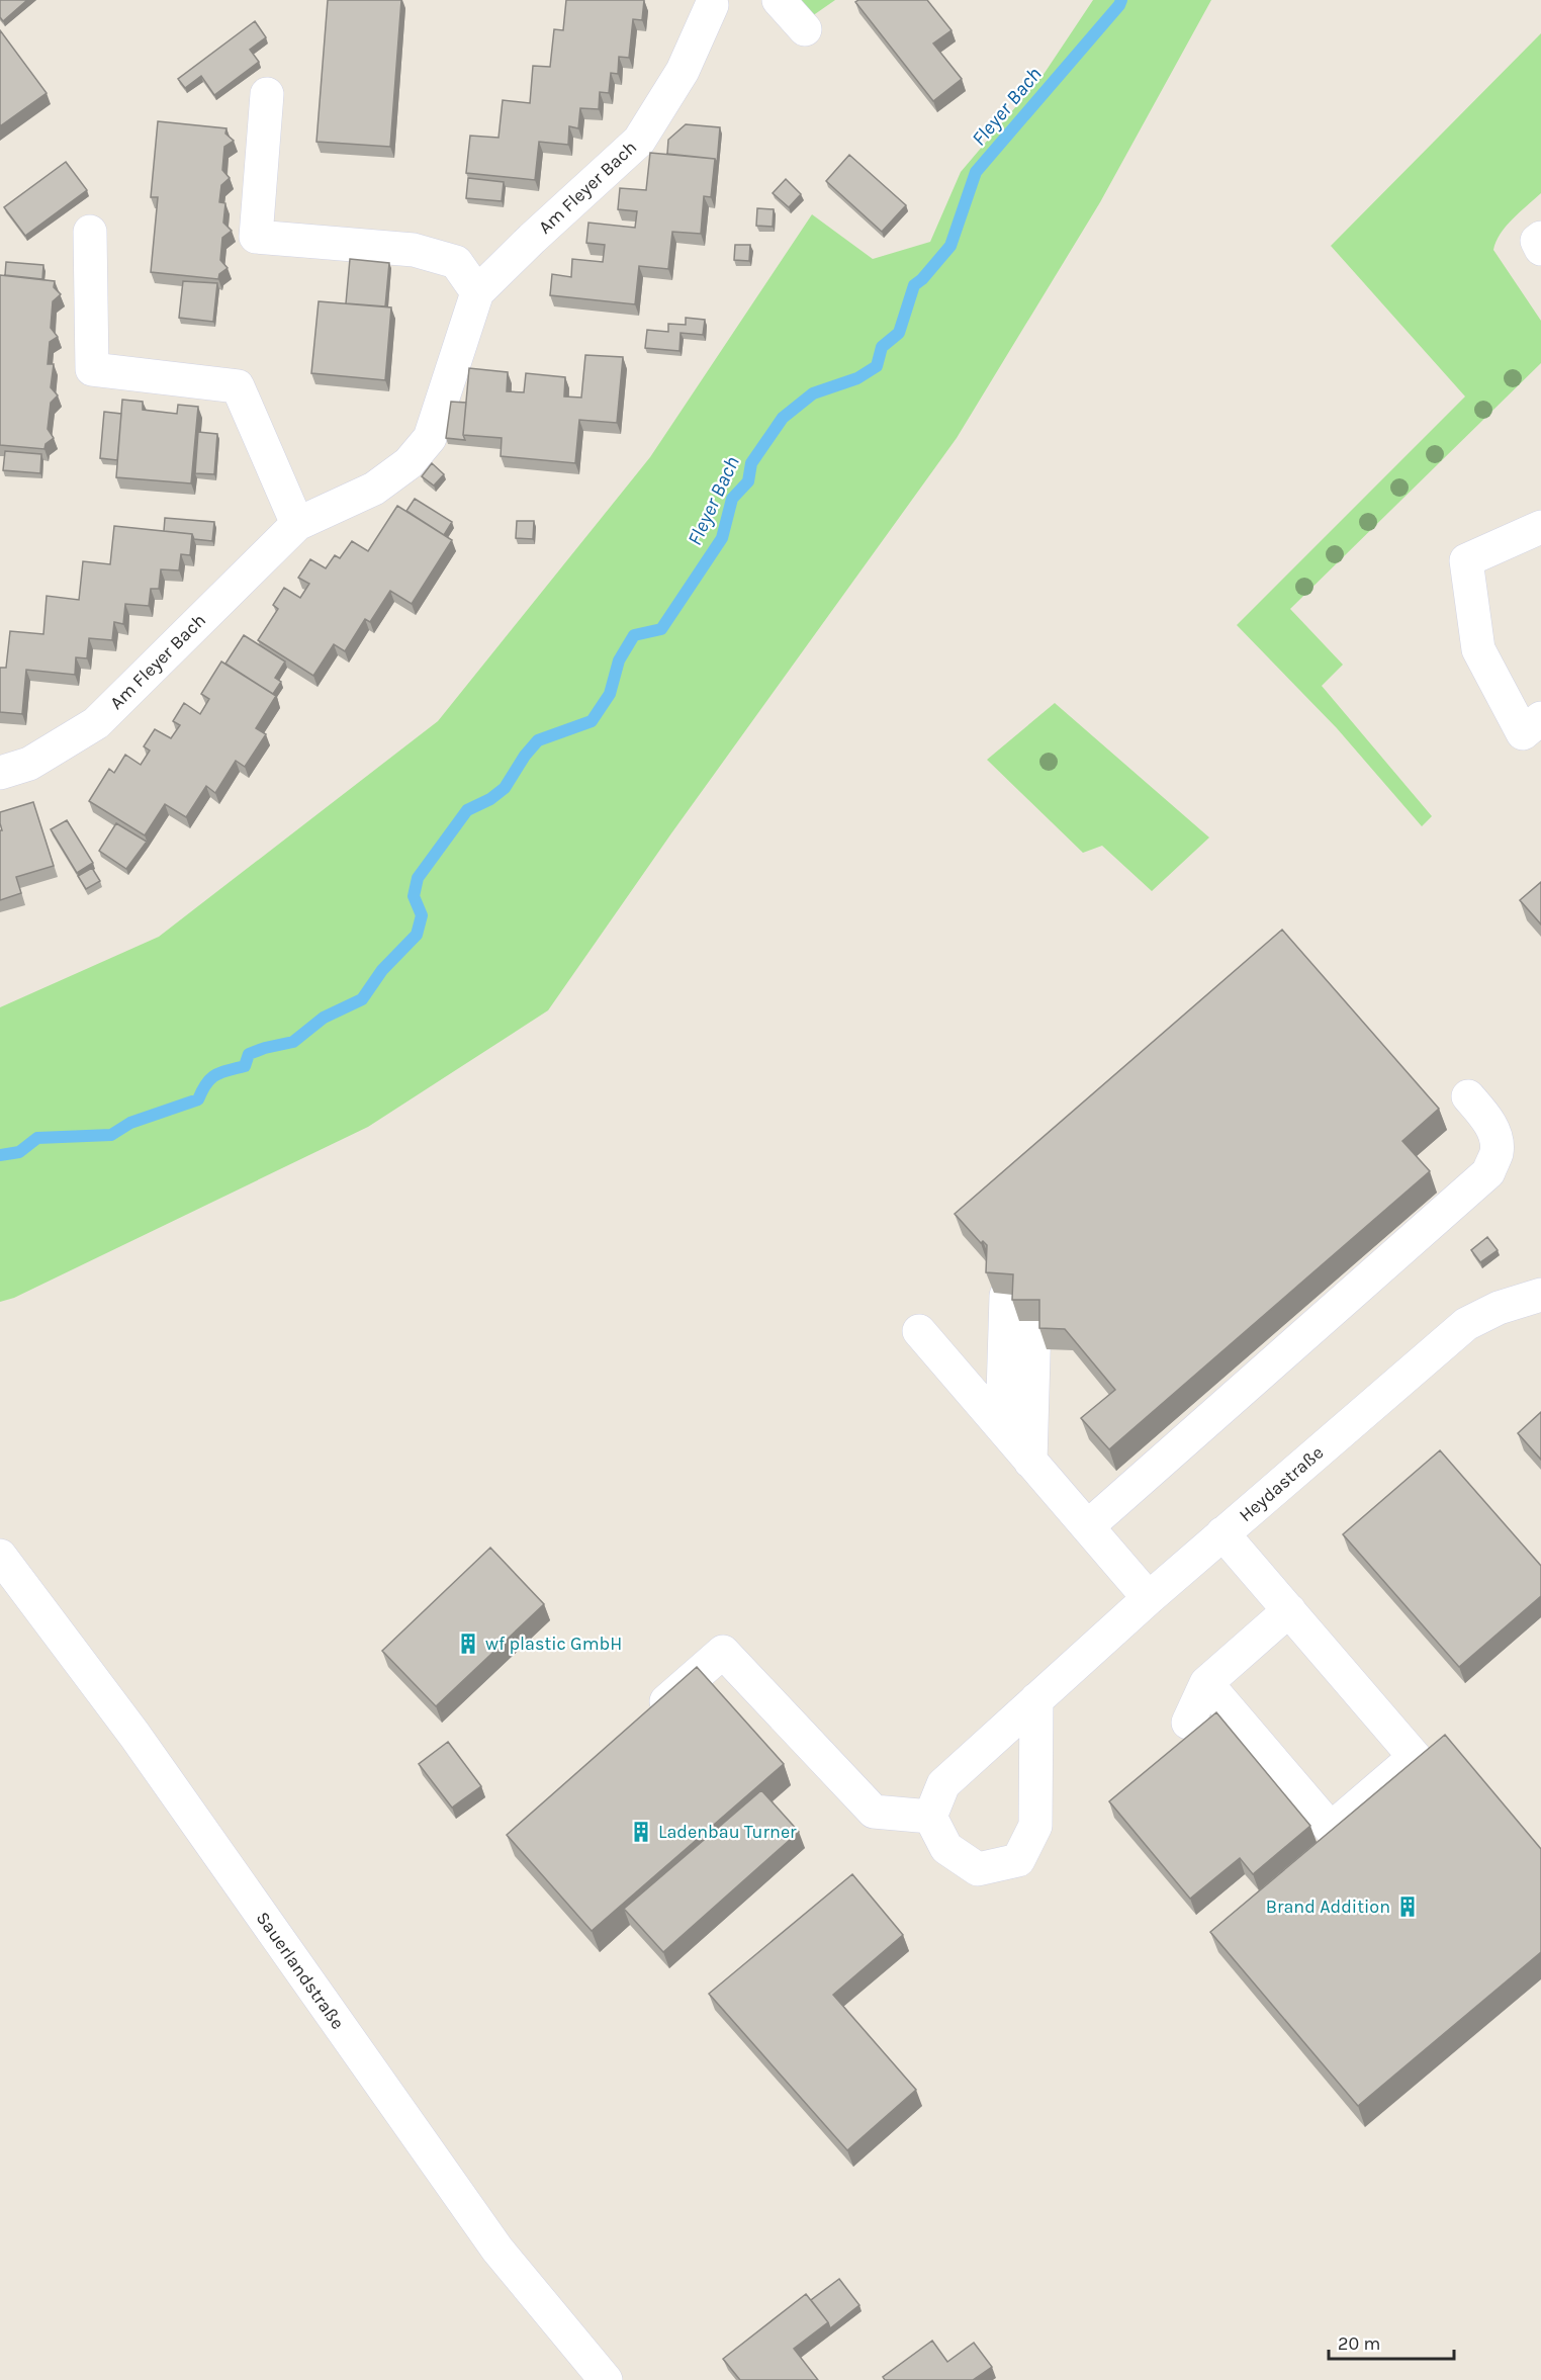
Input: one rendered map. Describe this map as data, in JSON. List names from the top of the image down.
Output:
{
  "streets": {
    "street": ["Am Fleyer Bach", "Heydastraße", "Sauerlandstraße"]
  },
  "water": ["Fleyer Bach"],
  "places": {
    "building": ["wf plastic GmbH", "Ladenbau Turner", "Brand Addition"]
  },
  "scale_bar": "20 m"
}
